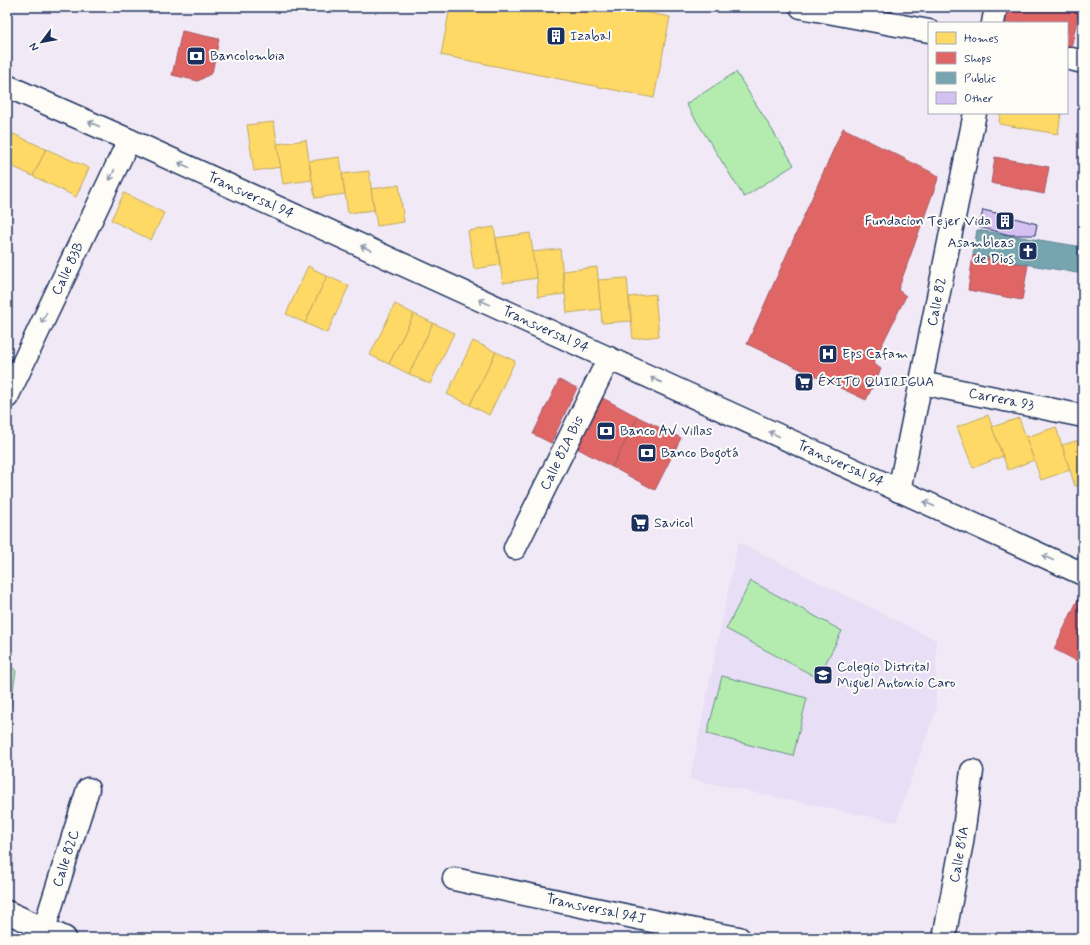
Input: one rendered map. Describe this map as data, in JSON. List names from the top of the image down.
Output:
{
  "streets": {
    "street": [
      "Transversal 94",
      "Calle 83B",
      "Calle 82",
      "Carrera 93",
      "Calle 82A Bis",
      "Calle 81A",
      "Calle 82C",
      "Transversal 94J"
    ]
  },
  "crossings": [
    ["Transversal 94", "Calle 83B"],
    ["Transversal 94", "Calle 82"],
    ["Transversal 94", "Calle 82A Bis"],
    ["Calle 82", "Carrera 93"]
  ],
  "one_way": ["Transversal 94", "Calle 83B"],
  "places": {
    "building": ["Izabal", "Fundacion Tejer Vida"],
    "bank": ["Bancolombia", "Banco AV Villas", "Banco Bogotá"],
    "church": ["Asambleas de Dios"],
    "hospital": ["Eps Cafam"],
    "supermarket": ["ÉXITO QUIRIGUA", "Savicol"],
    "school or university": ["Colegio Distrital Miguel Antonio Caro"]
  },
  "legend": [
    "Homes",
    "Shops",
    "Public",
    "Other"
  ],
  "north": "bottom left"
}
